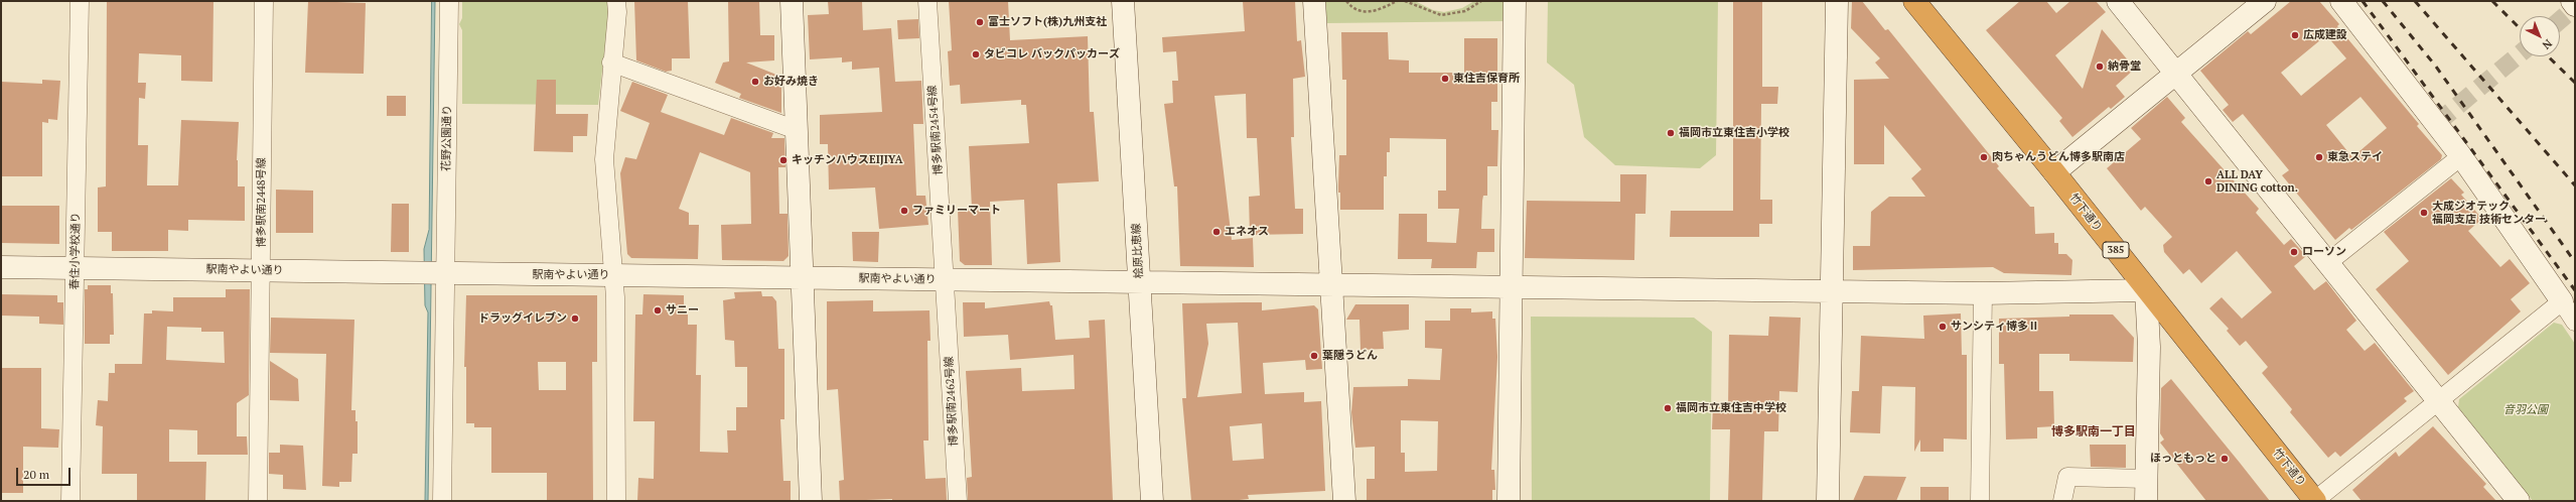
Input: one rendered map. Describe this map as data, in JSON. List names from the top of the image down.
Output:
{
  "streets": {
    "highway": ["竹下通り", "385"],
    "street": [
      "博多駅南2454号線",
      "花野公園通り",
      "博多駅南2448号線",
      "春住小学校通り",
      "桧原比恵線",
      "駅南やよい通り",
      "博多駅南2462号線"
    ]
  },
  "crossings": [
    ["博多駅南2454号線", "駅南やよい通り"],
    ["博多駅南2454号線", "博多駅南2462号線"],
    ["花野公園通り", "駅南やよい通り"],
    ["博多駅南2448号線", "駅南やよい通り"],
    ["竹下通り", "駅南やよい通り"],
    ["春住小学校通り", "駅南やよい通り"],
    ["桧原比恵線", "駅南やよい通り"]
  ],
  "districts": ["博多駅南一丁目"],
  "parks": ["音羽公園"],
  "places": [
    "富士ソフト(株)九州支社",
    "広成建設",
    "タビコレ バックパッカーズ",
    "納骨堂",
    "東住吉保育所",
    "お好み焼き",
    "福岡市立東住吉小学校",
    "肉ちゃんうどん博多駅南店",
    "東急ステイ",
    "キッチンハウスEIJIYA",
    "ALL DAY DINING cotton.",
    "ファミリーマート",
    "大成ジオテック 福岡支店 技術センター",
    "エネオス",
    "ローソン",
    "サニー",
    "ドラッグイレブン",
    "サンシティ博多Ⅱ",
    "葉隠うどん",
    "福岡市立東住吉中学校",
    "ほっともっと"
  ],
  "scale_bar": "20 m",
  "north": "bottom right"
}
